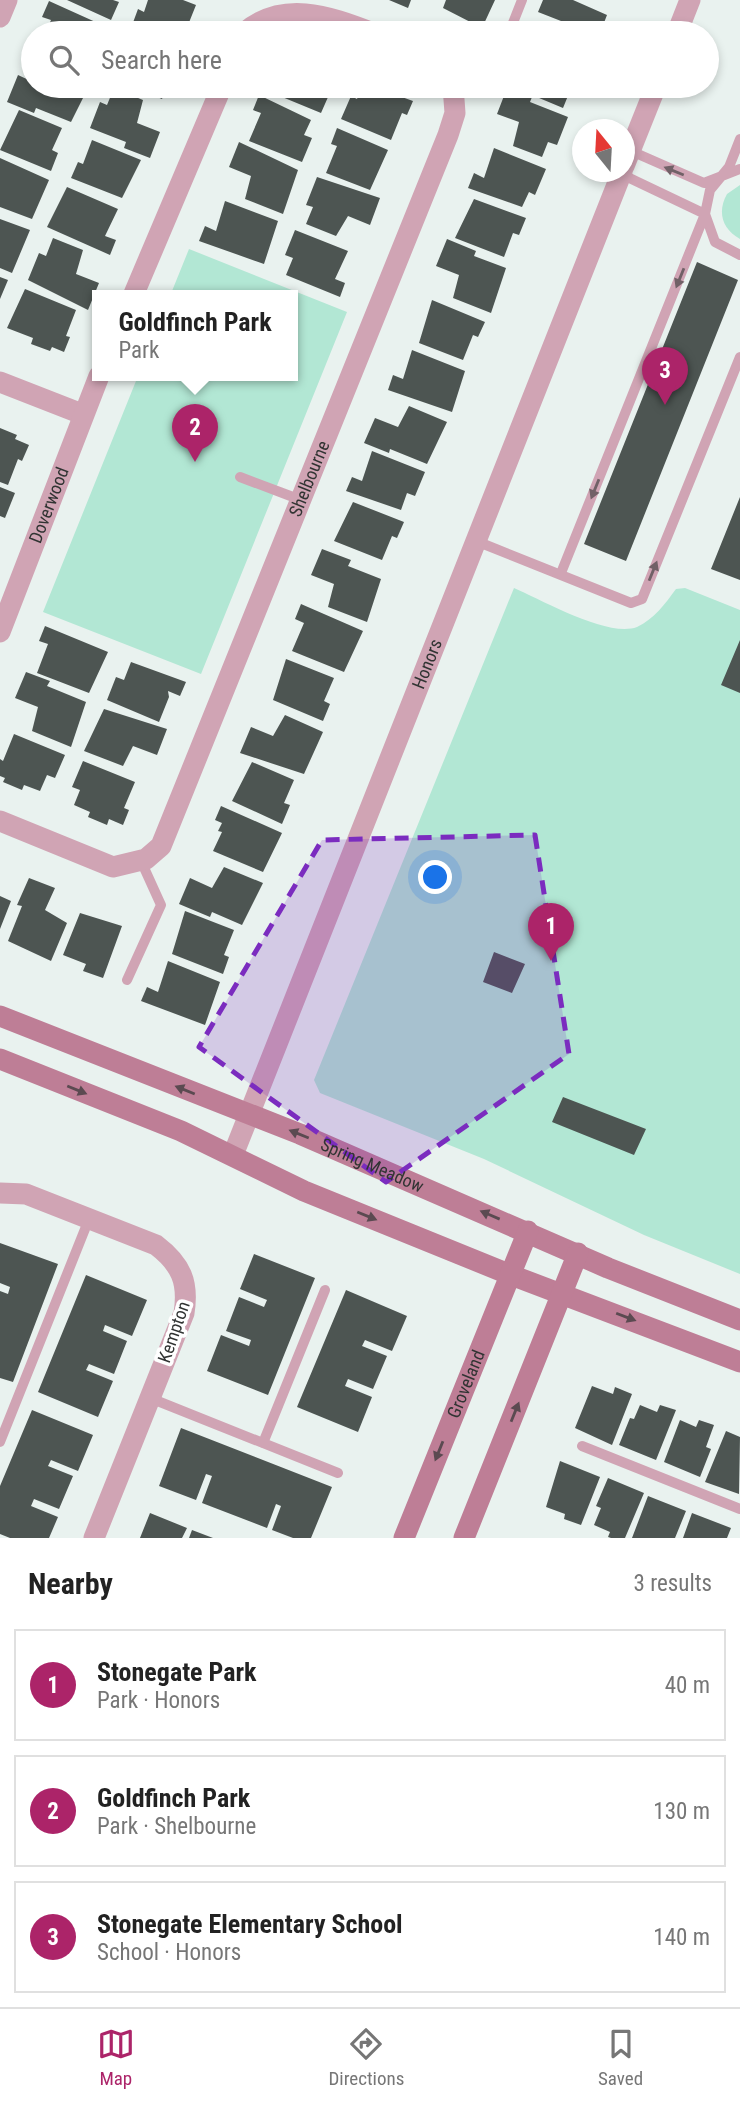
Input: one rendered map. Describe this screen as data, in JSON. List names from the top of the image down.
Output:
{
  "streets": {
    "street": [
      "Shelbourne",
      "Doverwood",
      "Honors",
      "Spring Meadow",
      "Kempton",
      "Groveland"
    ]
  },
  "crossings": [
    ["Honors", "Spring Meadow"],
    ["Spring Meadow", "Groveland"]
  ],
  "north": "top",
  "page": {
    "search": "Search here",
    "popup": ["Goldfinch Park", "Park"],
    "pins": ["3", "2", "1"],
    "heading": ["Nearby", "3 results"],
    "list": [
      {
        "mark": "1",
        "name": "Stonegate Park",
        "note": "Park · Honors",
        "value": "40 m"
      },
      {
        "mark": "2",
        "name": "Goldfinch Park",
        "note": "Park · Shelbourne",
        "value": "130 m"
      },
      {
        "mark": "3",
        "name": "Stonegate Elementary School",
        "note": "School · Honors",
        "value": "140 m"
      }
    ],
    "nav": ["Map", "Directions", "Saved"]
  }
}
